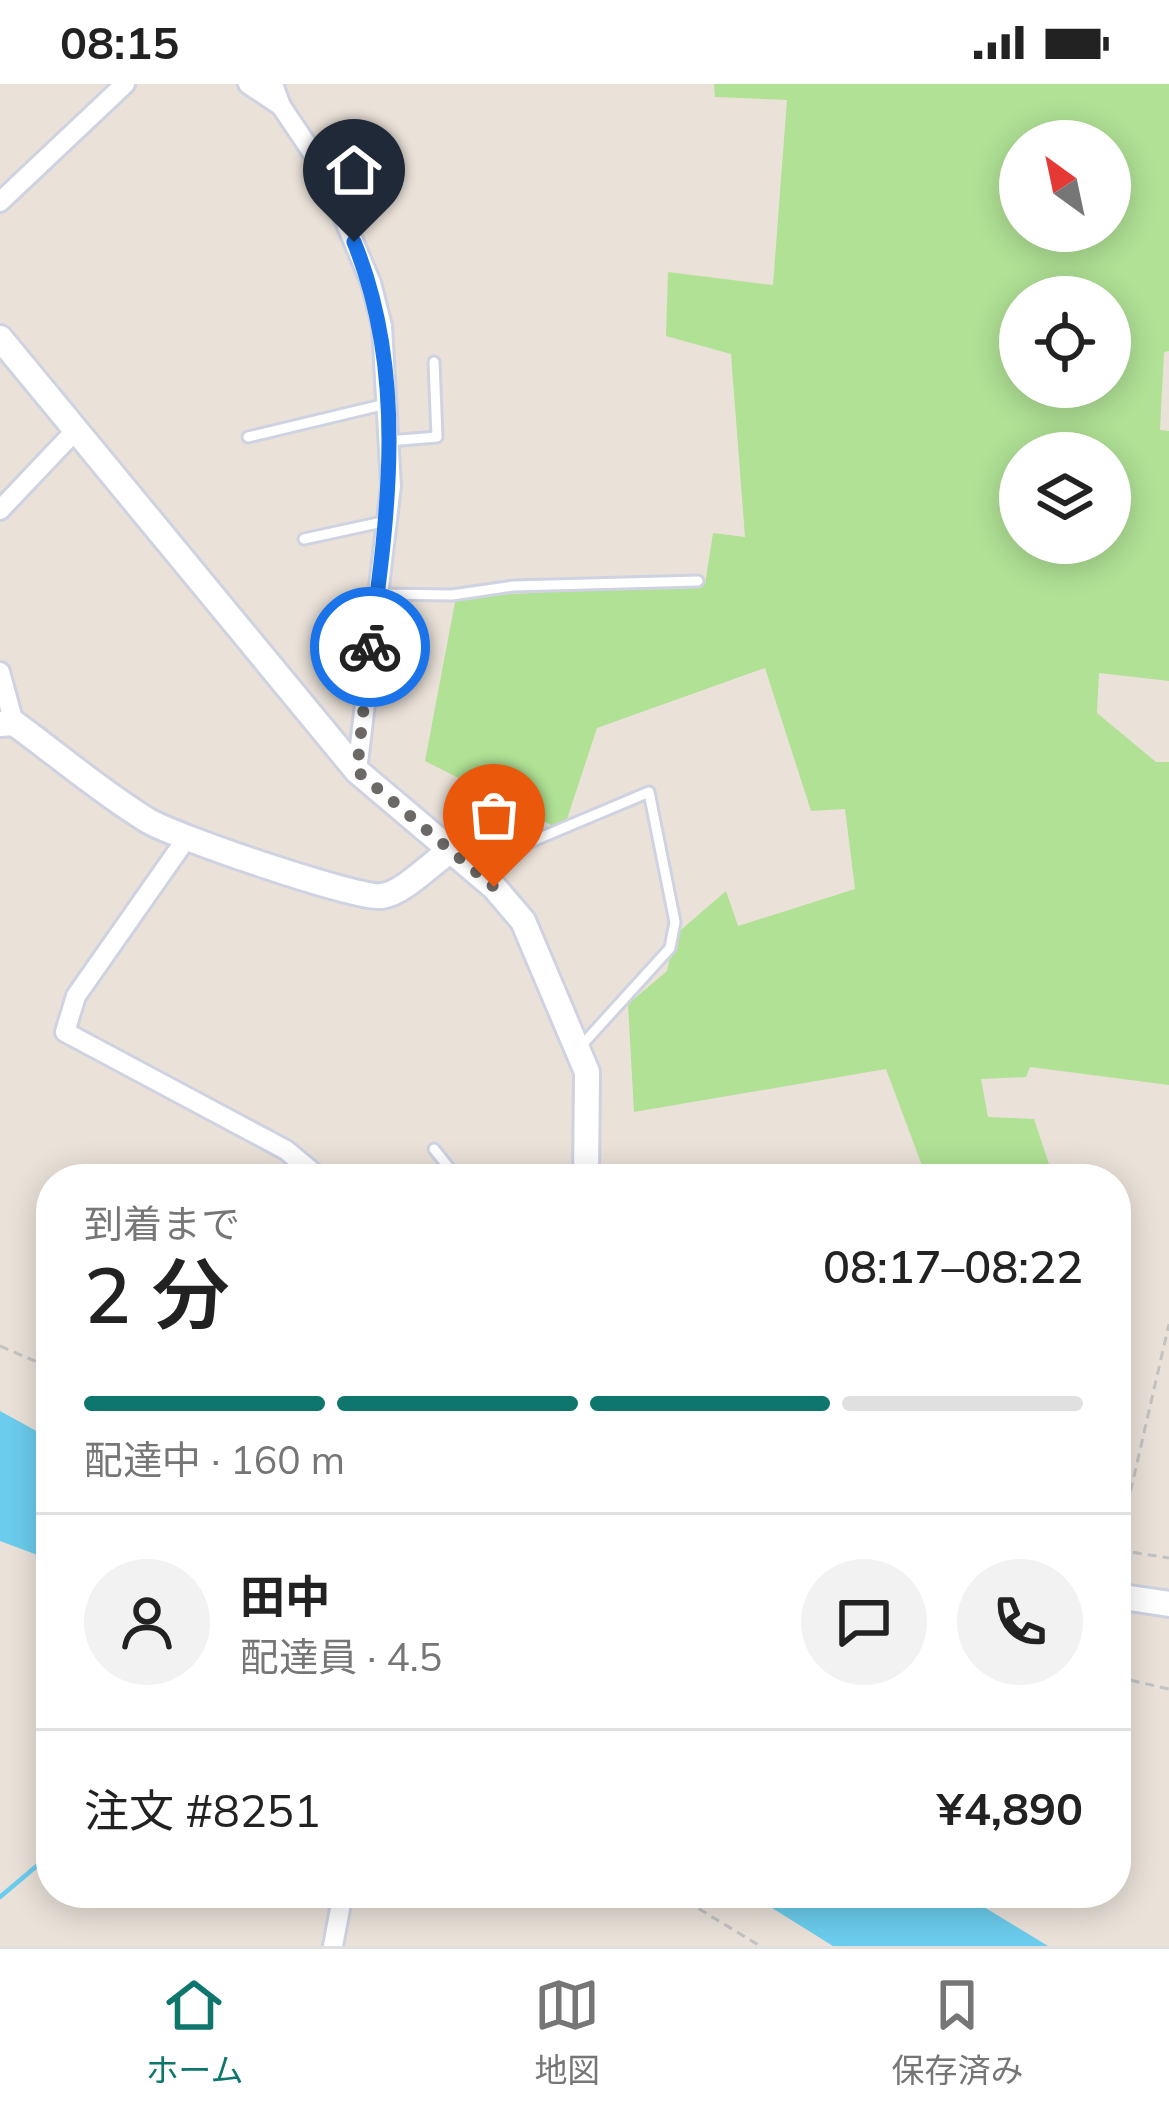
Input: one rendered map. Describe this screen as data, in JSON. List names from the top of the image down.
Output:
{
  "north": "top left",
  "page": {
    "status": "08:15",
    "heading": ["2 分", "到着まで", "08:17–08:22"],
    "panel": [
      "田中",
      "配達員 · 4.5",
      "注文 #8251",
      "¥4,890"
    ],
    "bar": "配達中 · 160 m",
    "tabs": ["ホーム", "地図", "保存済み"]
  }
}
